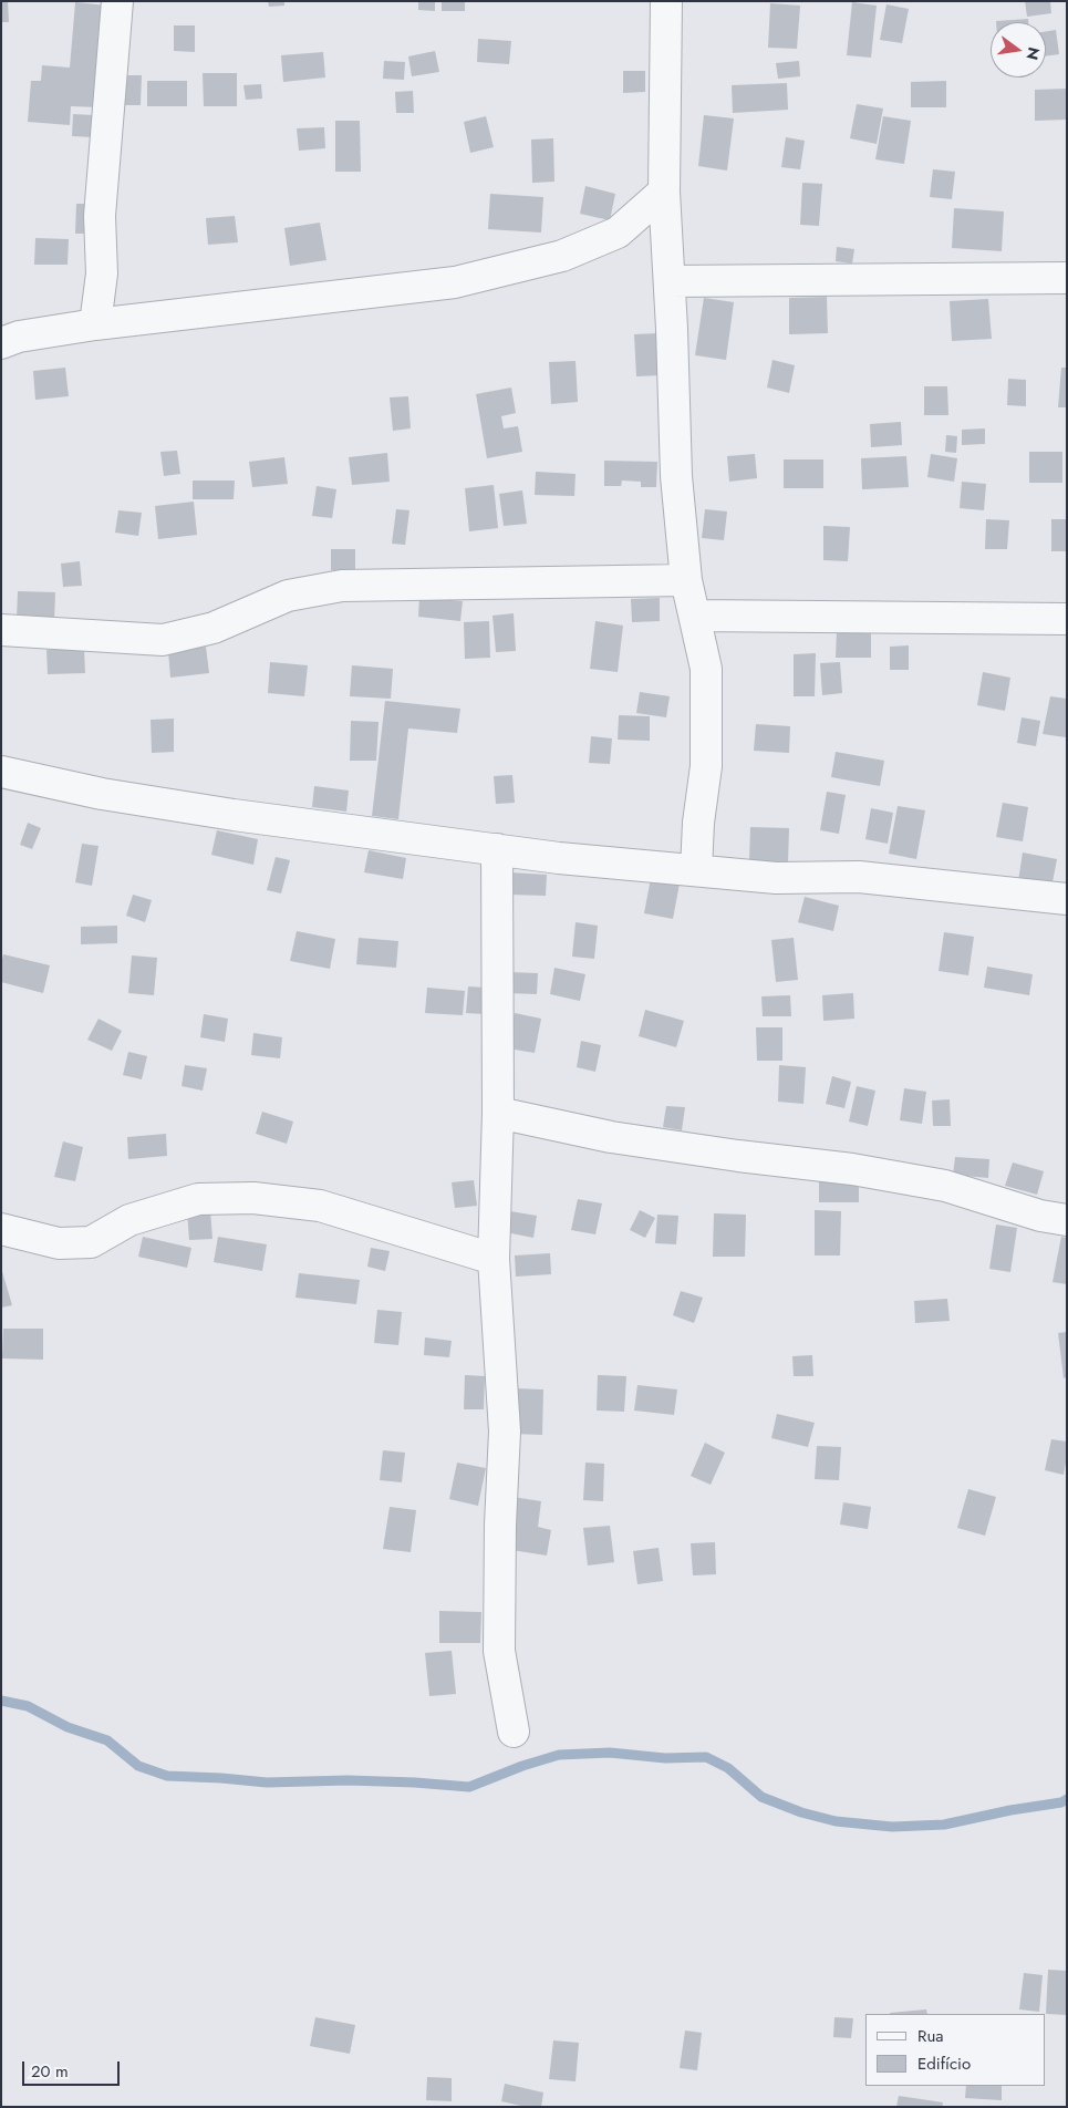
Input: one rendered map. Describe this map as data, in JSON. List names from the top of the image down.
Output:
{
  "legend": ["Rua", "Edifício"],
  "scale_bar": "20 m",
  "north": "right"
}
